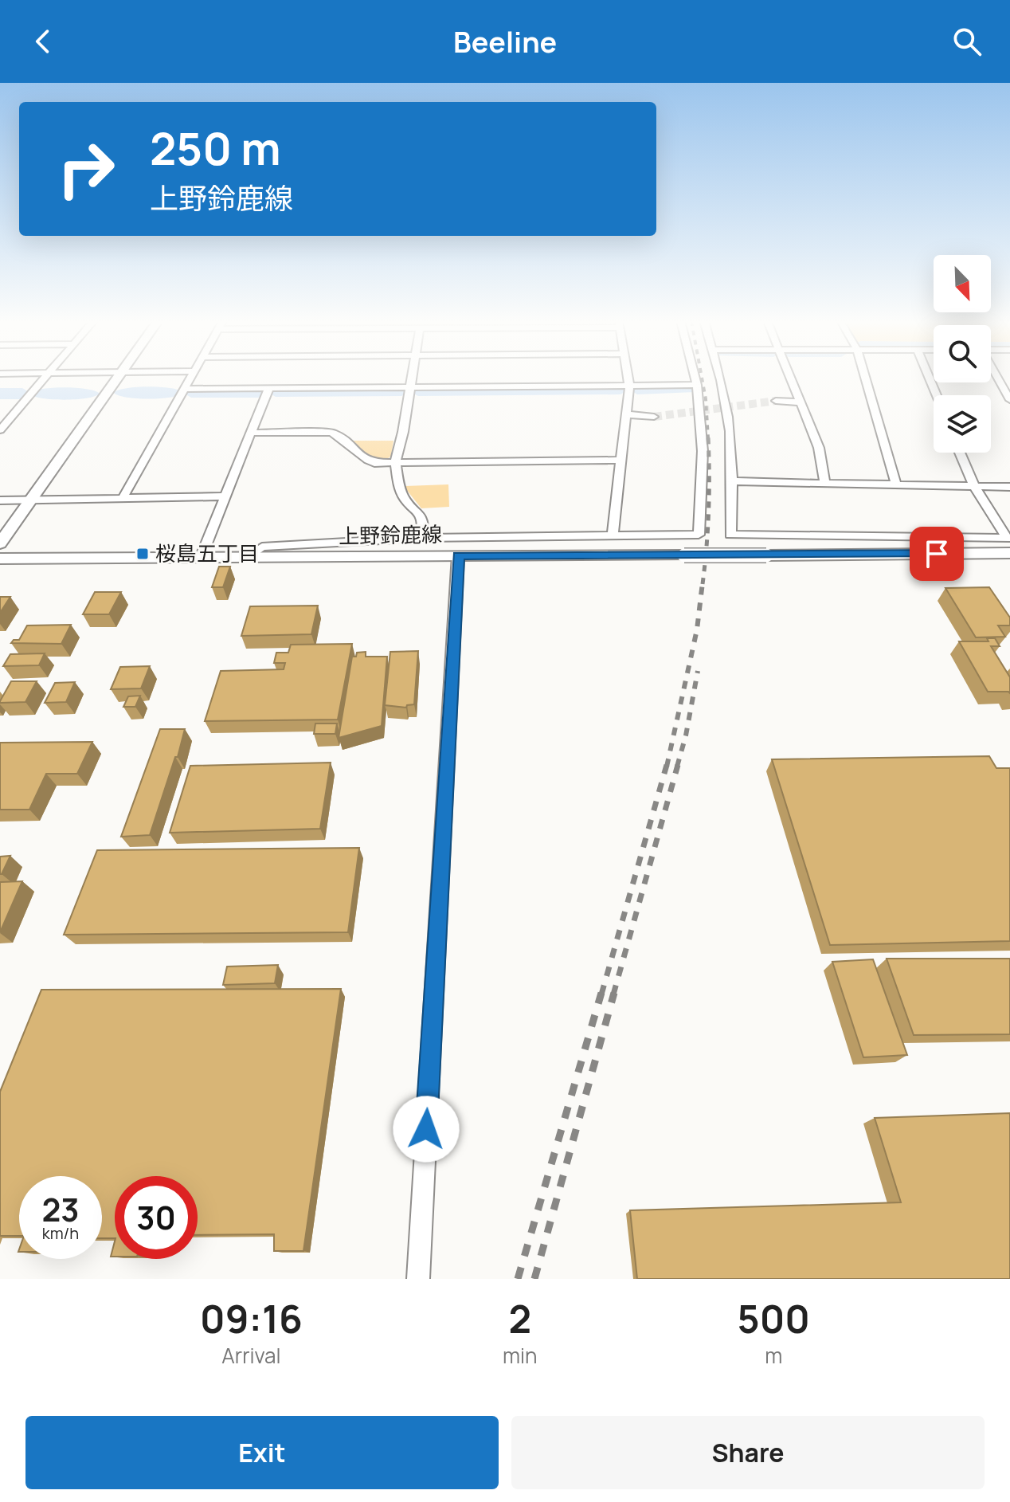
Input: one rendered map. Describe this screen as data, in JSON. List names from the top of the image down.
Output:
{
  "streets": {
    "main road": ["上野鈴鹿線"]
  },
  "places": {
    "transit": ["桜島五丁目"]
  },
  "north": "bottom right",
  "page": {
    "header": "Beeline",
    "turn": ["250 m", "上野鈴鹿線"],
    "speed": "23 km/h",
    "limit": "30",
    "eta": [
      "09:16",
      "Arrival",
      "2",
      "min",
      "500",
      "m"
    ],
    "buttons": ["Exit", "Share"]
  }
}
